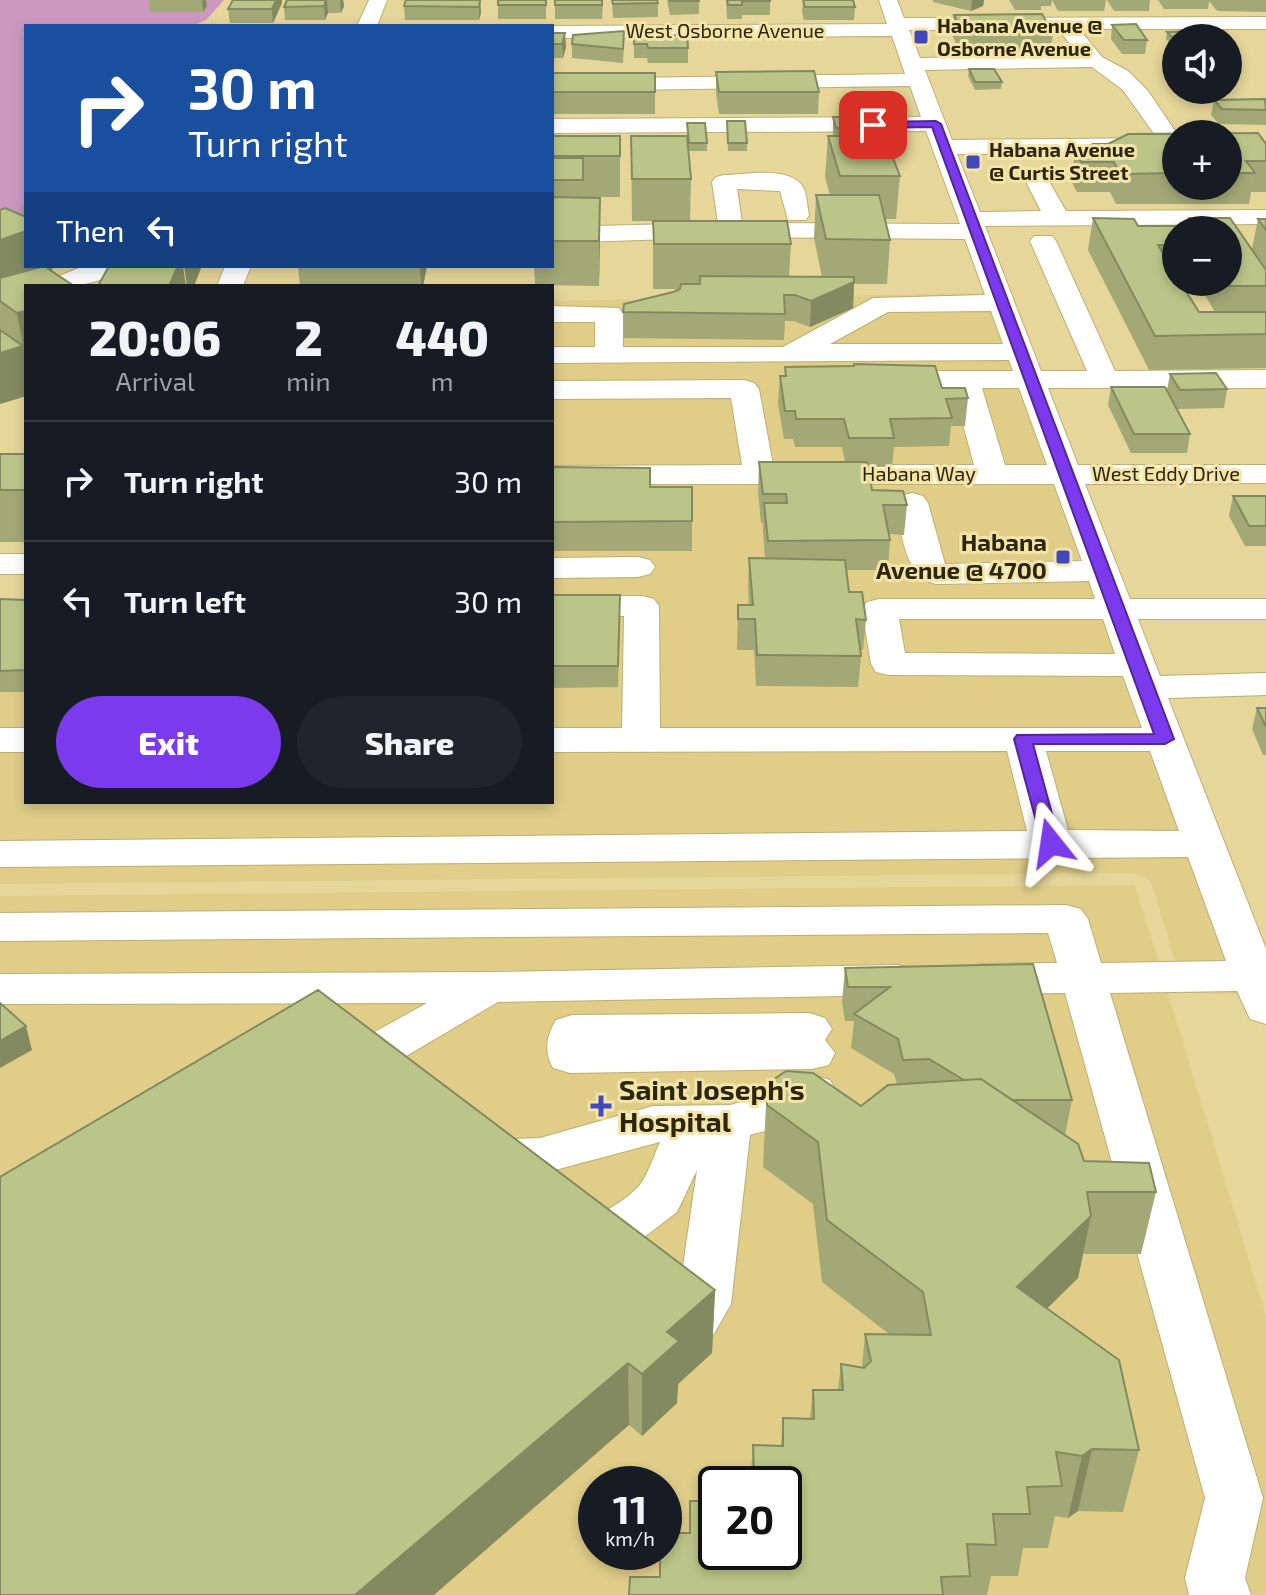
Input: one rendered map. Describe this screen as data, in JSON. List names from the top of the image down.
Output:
{
  "streets": {
    "street": ["West Osborne Avenue", "Habana Way", "West Eddy Drive"]
  },
  "crossings": [
    ["Habana Way", "West Eddy Drive"]
  ],
  "places": {
    "transit": ["Habana Avenue @ Osborne Avenue", "Habana Avenue @ Curtis Street", "Habana Avenue @ 4700"],
    "health": ["Saint Joseph's Hospital"]
  },
  "page": {
    "map_buttons": ["+", "−"],
    "turn": ["30 m", "Turn right"],
    "then": "Then",
    "eta": [
      "20:06",
      "Arrival",
      "2",
      "min",
      "440",
      "m"
    ],
    "list": [
      {
        "name": "Turn right",
        "value": "30 m"
      },
      {
        "name": "Turn left",
        "value": "30 m"
      }
    ],
    "buttons": ["Exit", "Share"],
    "speed": "11 km/h",
    "limit": "20"
  }
}
